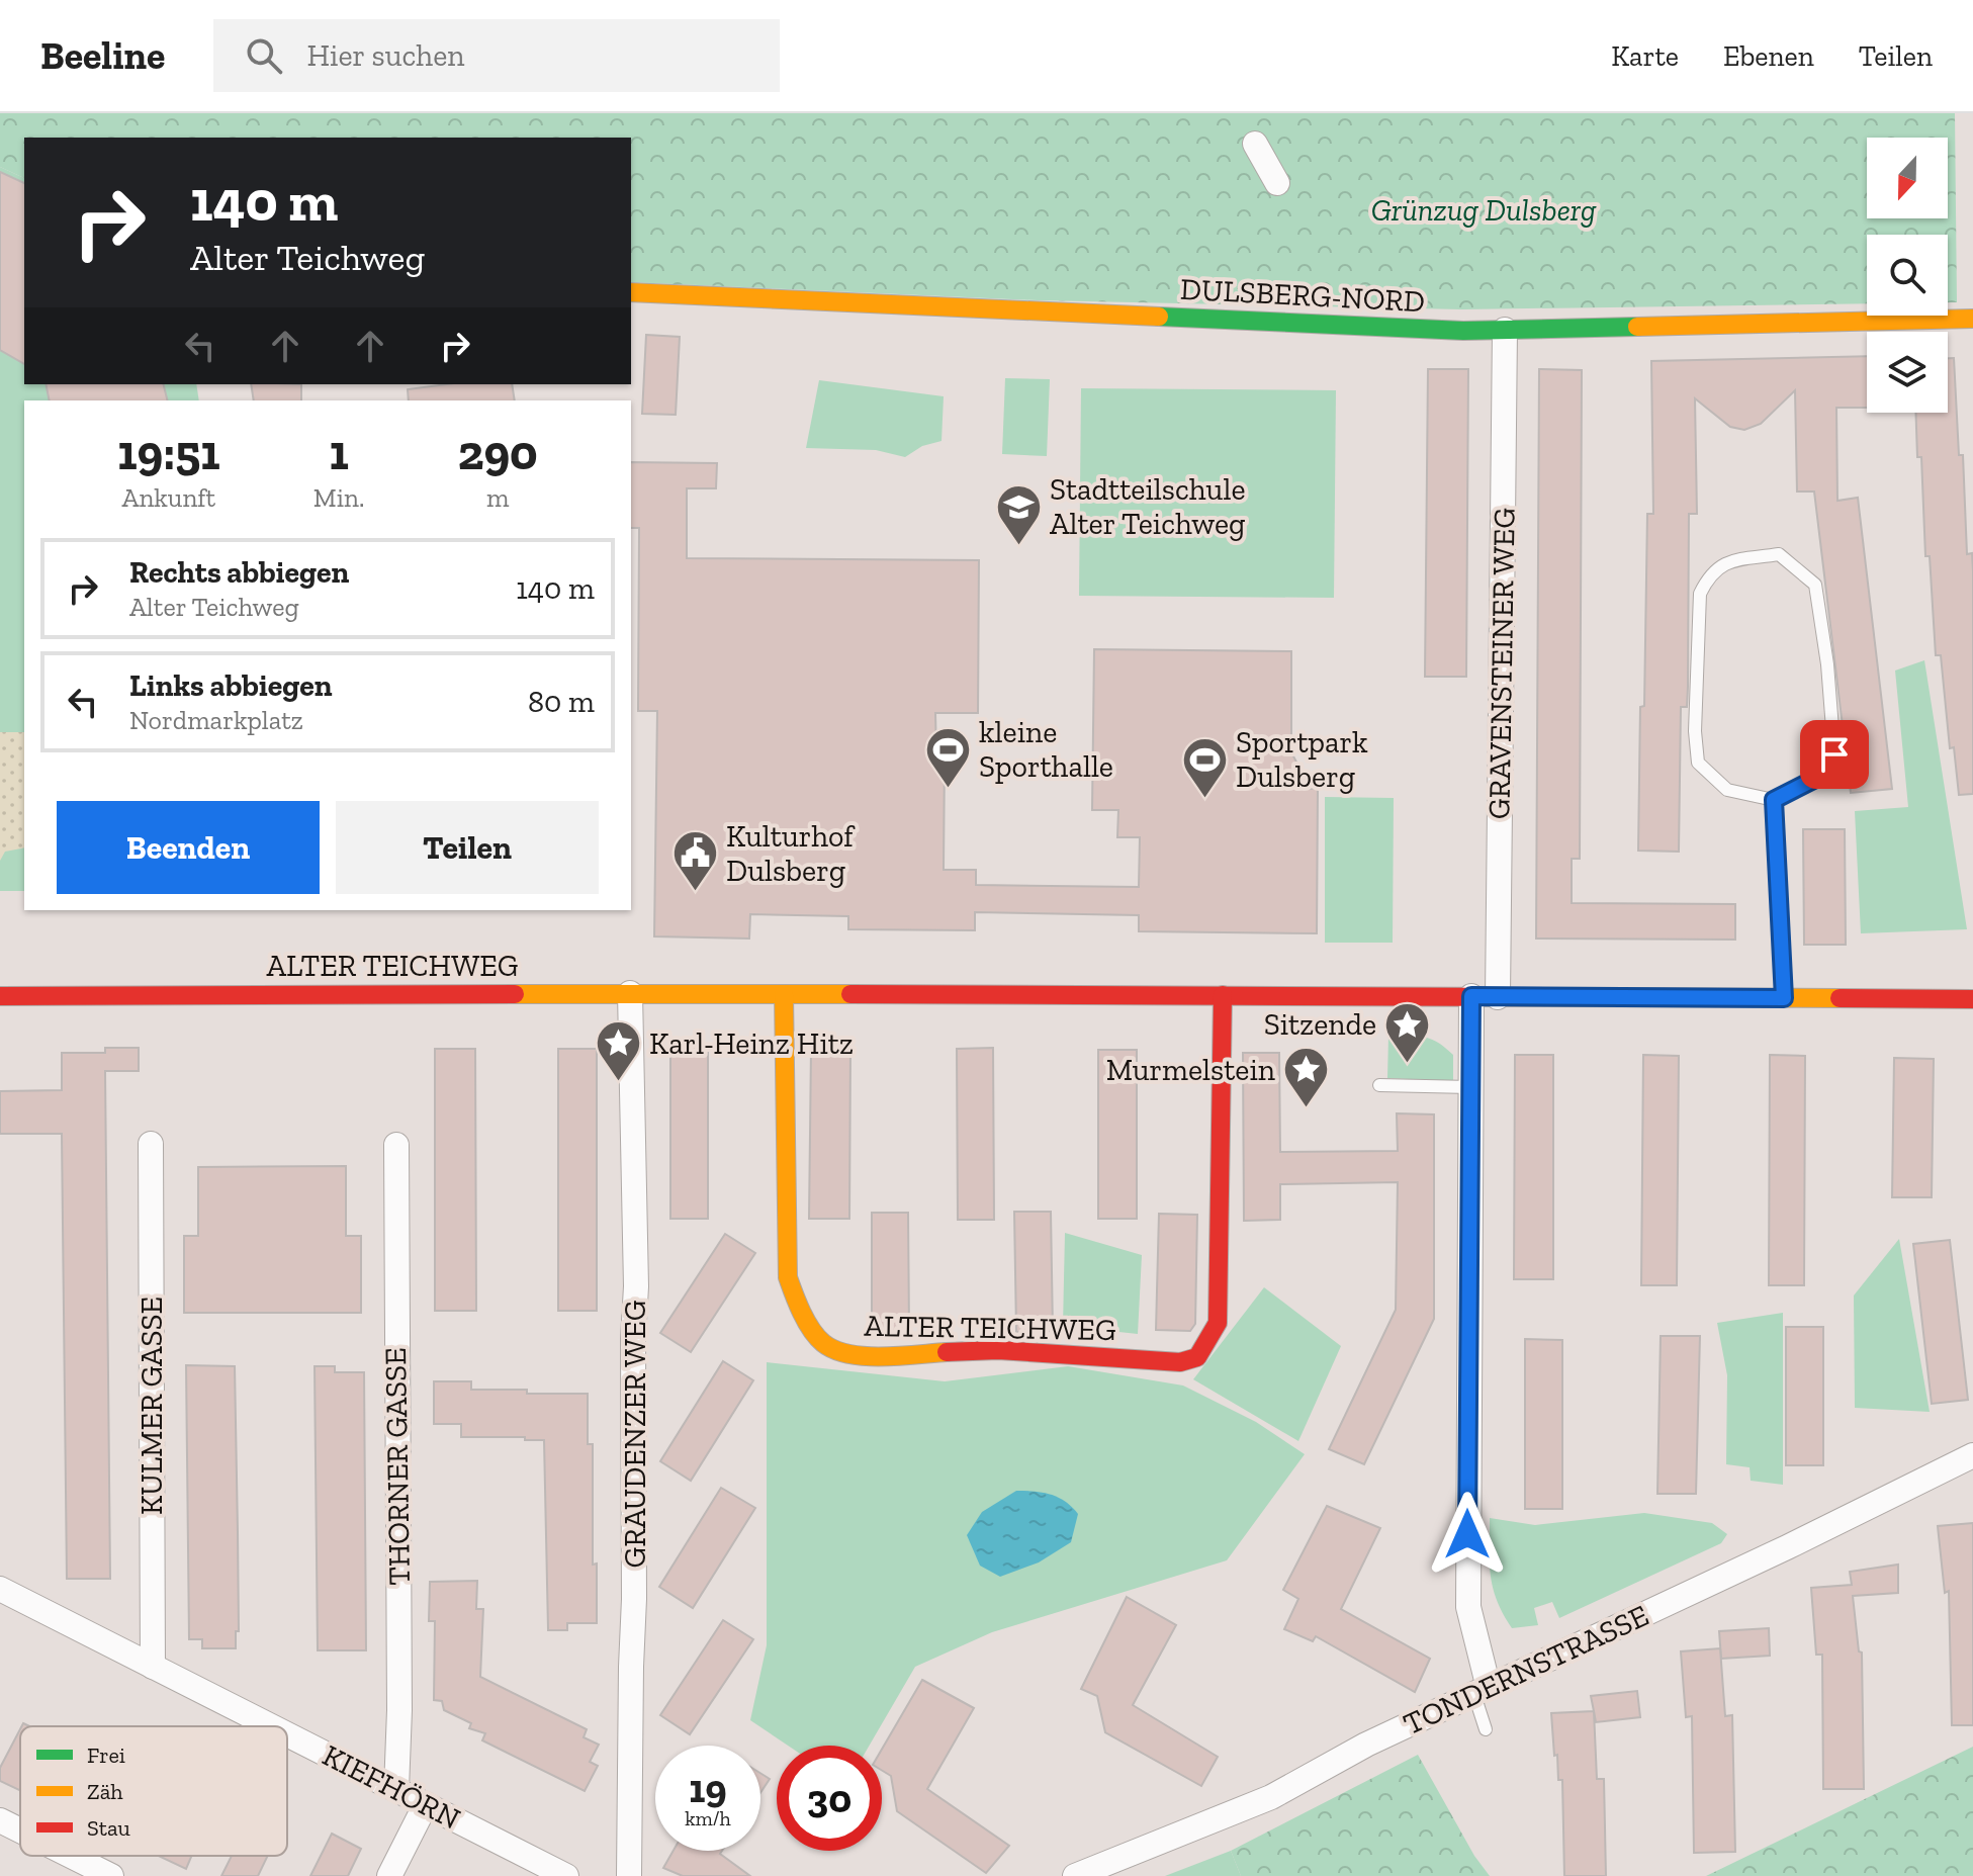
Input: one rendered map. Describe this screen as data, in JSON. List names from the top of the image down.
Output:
{
  "streets": {
    "street": [
      "DULSBERG-NORD",
      "GRAVENSTEINER WEG",
      "ALTER TEICHWEG",
      "KULMER GASSE",
      "GRAUDENZER WEG",
      "THORNER GASSE",
      "TONDERNSTRASSE",
      "KIEFHÖRN"
    ]
  },
  "crossings": [
    ["DULSBERG-NORD", "GRAVENSTEINER WEG"],
    ["GRAVENSTEINER WEG", "ALTER TEICHWEG"],
    ["ALTER TEICHWEG", "GRAUDENZER WEG"],
    ["KULMER GASSE", "KIEFHÖRN"],
    ["THORNER GASSE", "KIEFHÖRN"]
  ],
  "parks": ["Grünzug Dulsberg"],
  "places": {
    "school or university": ["Stadtteilschule Alter Teichweg"],
    "sports": ["kleine Sporthalle", "Sportpark Dulsberg"],
    "public building": ["Kulturhof Dulsberg"],
    "place": ["Sitzende", "Karl-Heinz Hitz", "Murmelstein"]
  },
  "legend": ["Frei", "Zäh", "Stau"],
  "north": "bottom",
  "page": {
    "header": "Beeline",
    "search": "Hier suchen",
    "nav": ["Karte", "Ebenen", "Teilen"],
    "turn": ["140 m", "Alter Teichweg"],
    "eta": [
      "19:51",
      "Ankunft",
      "1",
      "Min.",
      "290",
      "m"
    ],
    "list": [
      {
        "name": "Rechts abbiegen",
        "note": "Alter Teichweg",
        "value": "140 m"
      },
      {
        "name": "Links abbiegen",
        "note": "Nordmarkplatz",
        "value": "80 m"
      }
    ],
    "buttons": ["Beenden", "Teilen"],
    "speed": "19 km/h",
    "limit": "30"
  }
}
